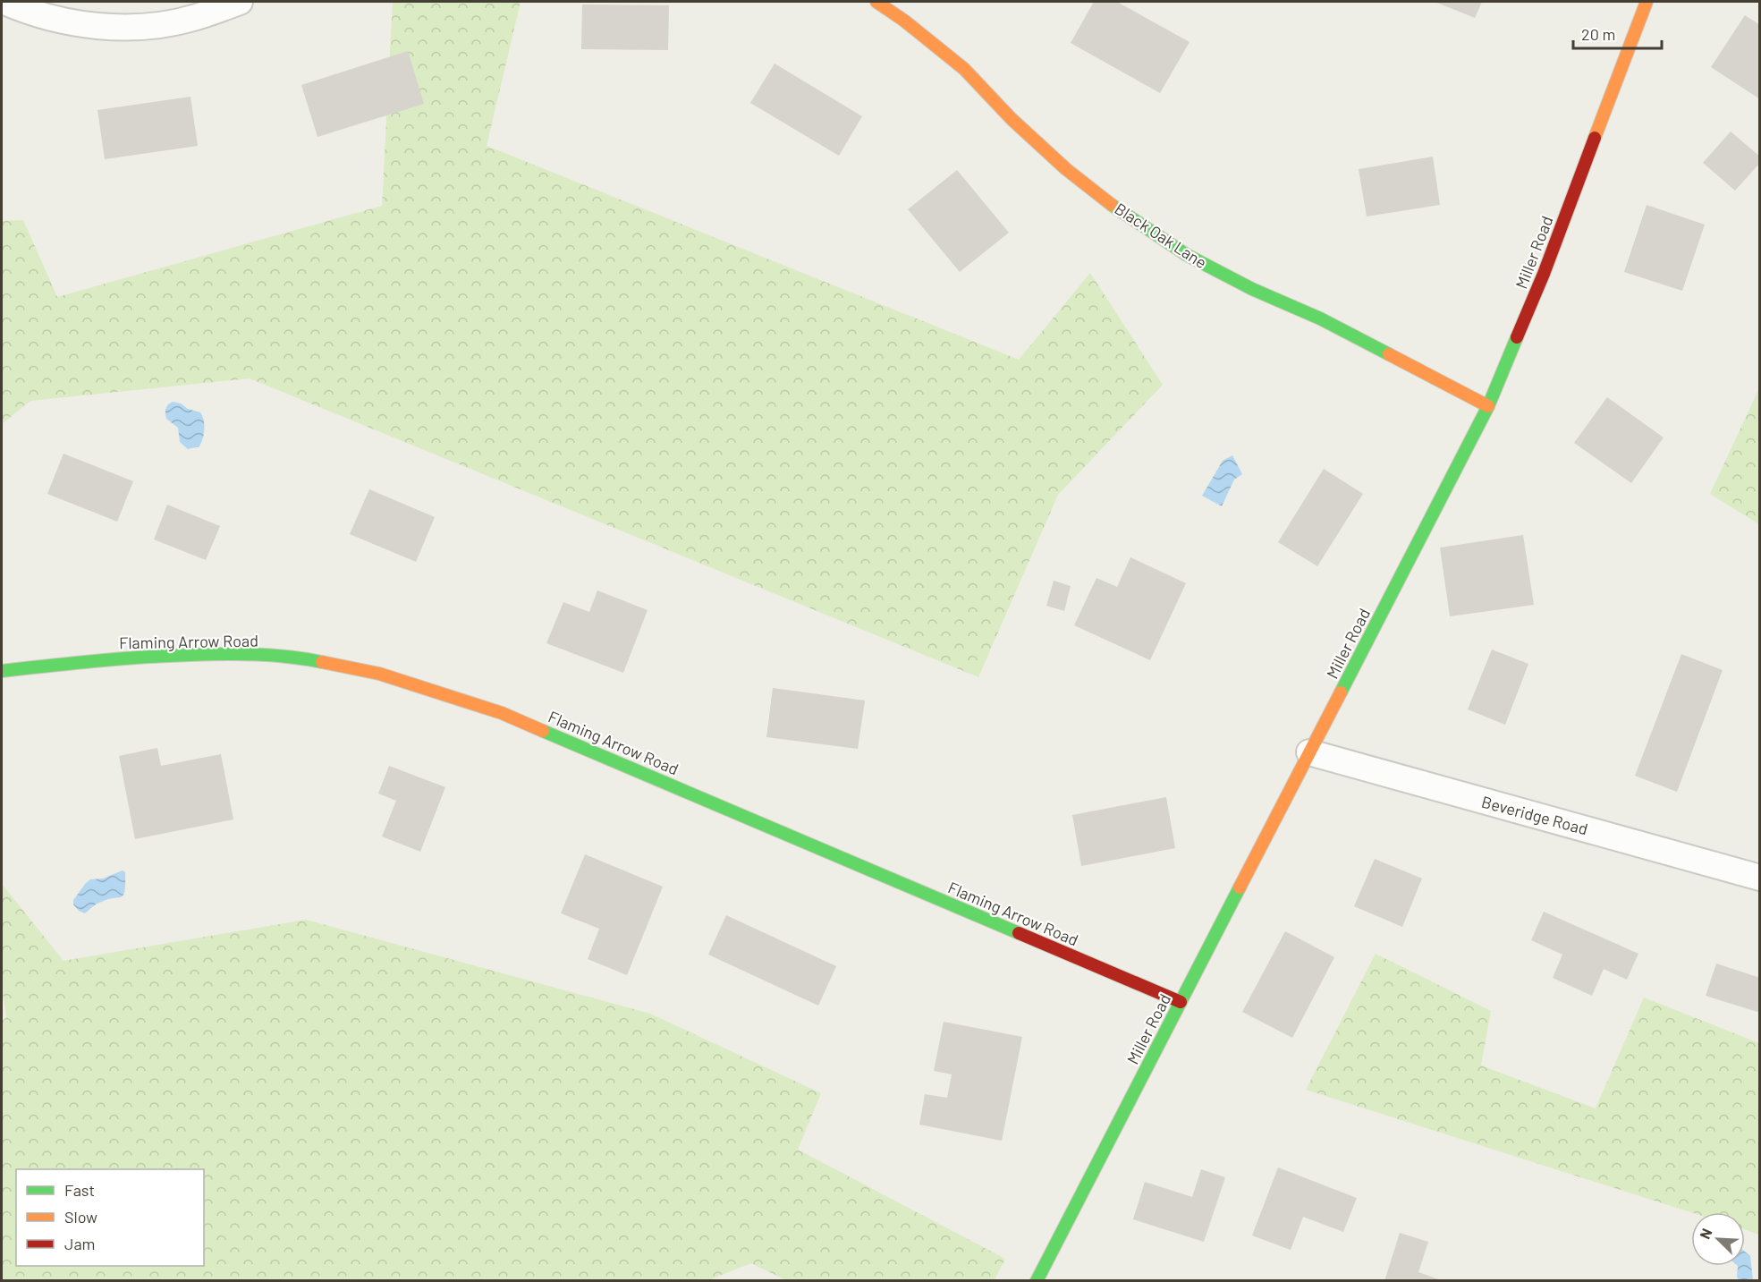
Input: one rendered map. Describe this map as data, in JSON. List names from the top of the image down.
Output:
{
  "streets": {
    "street": [
      "Black Oak Lane",
      "Miller Road",
      "Flaming Arrow Road",
      "Beveridge Road"
    ]
  },
  "crossings": [
    ["Black Oak Lane", "Miller Road"],
    ["Miller Road", "Flaming Arrow Road"],
    ["Miller Road", "Beveridge Road"]
  ],
  "legend": ["Fast", "Slow", "Jam"],
  "scale_bar": "20 m",
  "north": "top left"
}
